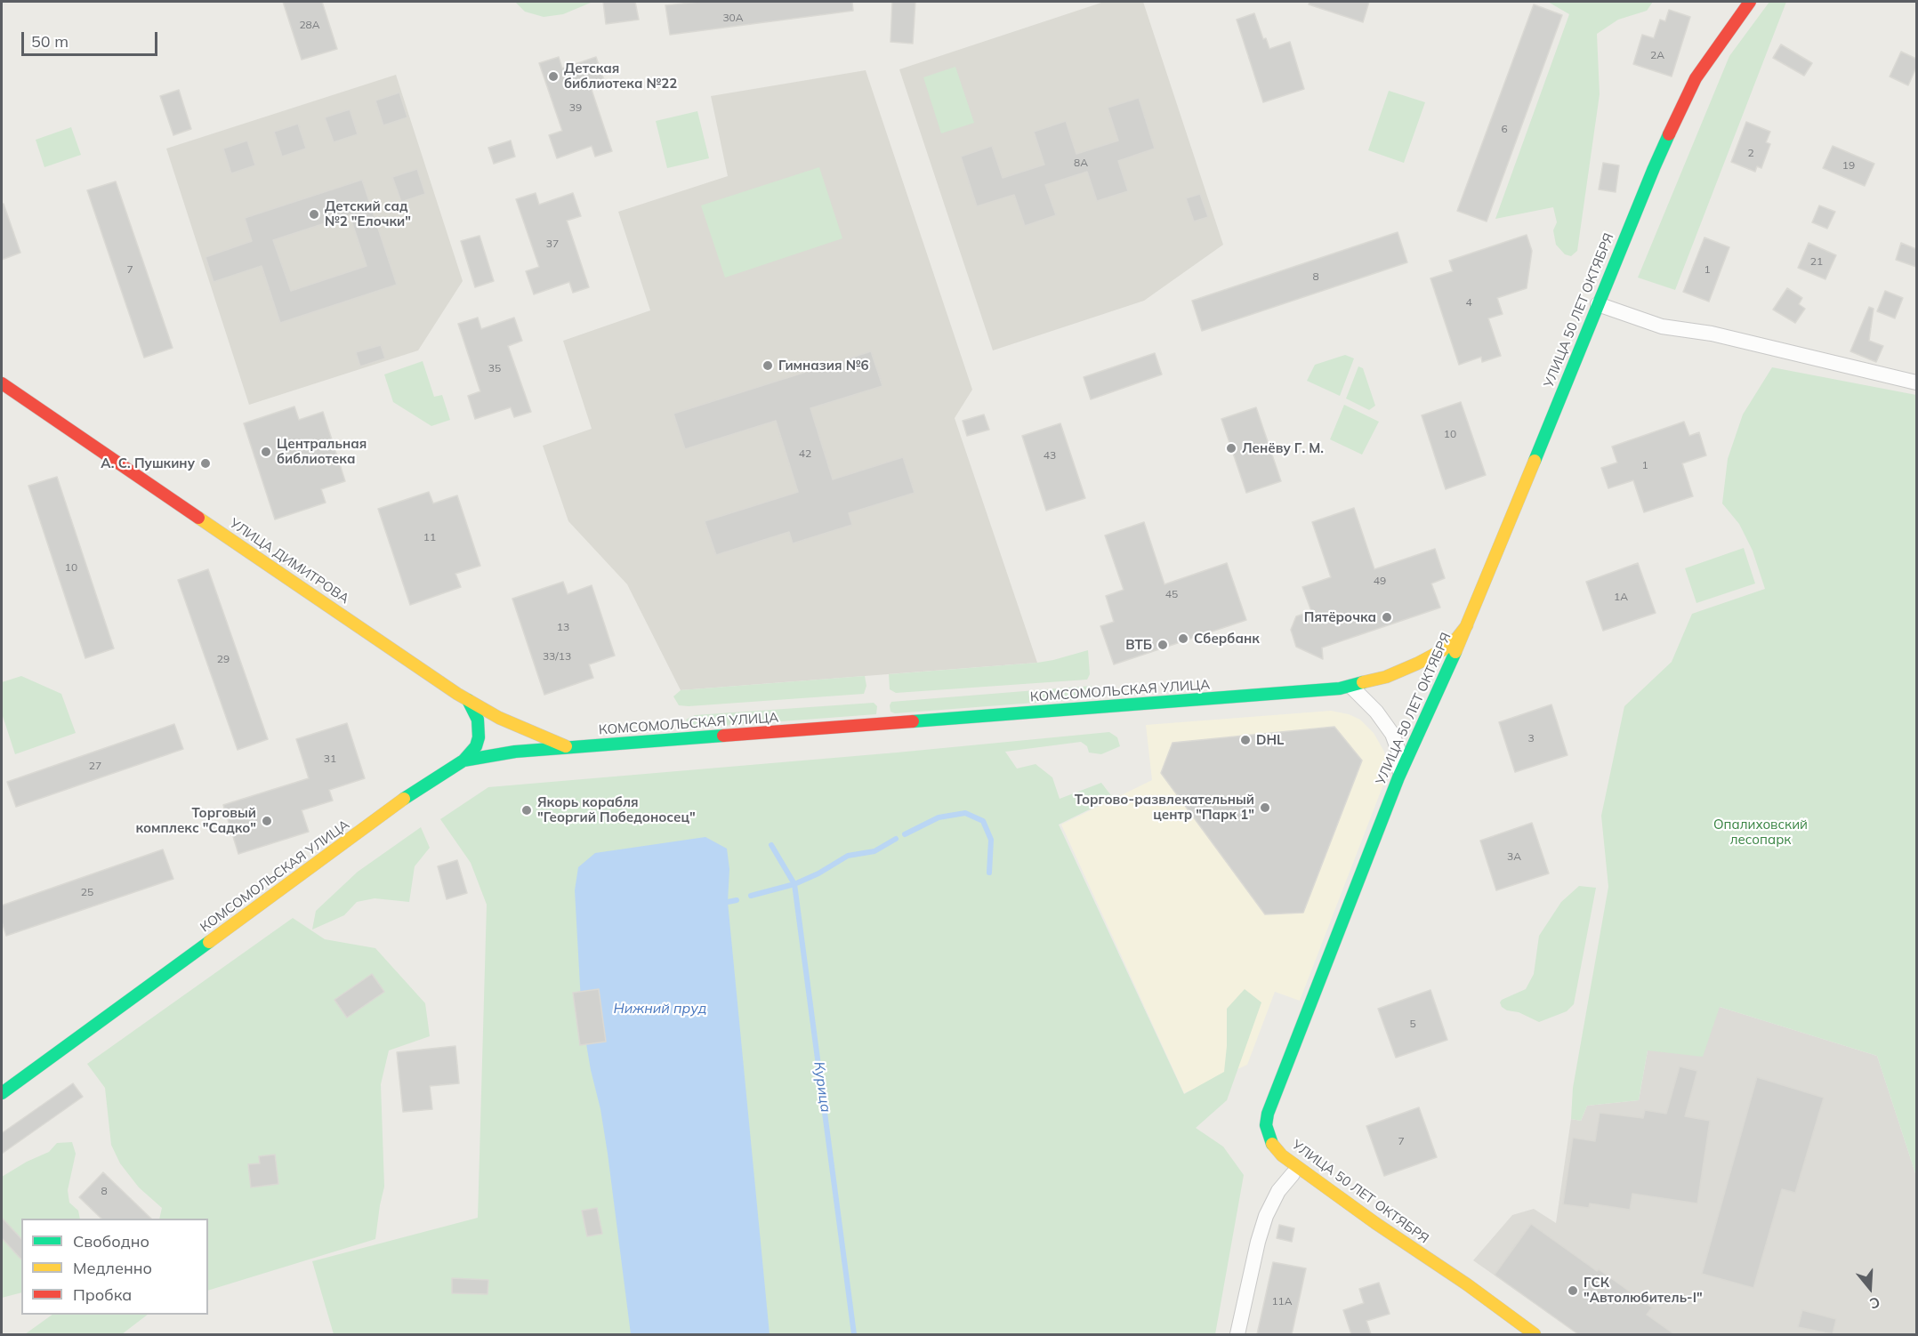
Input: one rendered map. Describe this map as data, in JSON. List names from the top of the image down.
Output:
{
  "streets": {
    "street": ["УЛИЦА 50 ЛЕТ ОКТЯБРЯ", "УЛИЦА ДИМИТРОВА", "КОМСОМОЛЬСКАЯ УЛИЦА"]
  },
  "crossings": [
    ["УЛИЦА 50 ЛЕТ ОКТЯБРЯ", "КОМСОМОЛЬСКАЯ УЛИЦА"],
    ["УЛИЦА ДИМИТРОВА", "КОМСОМОЛЬСКАЯ УЛИЦА"]
  ],
  "water": ["Нижний пруд", "Курица"],
  "parks": ["Опалиховский лесопарк"],
  "places": [
    "Детская библиотека №22",
    "Детский сад №2 \"Елочки\"",
    "Гимназия №6",
    "Ленёву Г. М.",
    "Центральная библиотека",
    "А. С. Пушкину",
    "Пятёрочка",
    "Сбербанк",
    "ВТБ",
    "DHL",
    "Торгово-развлекательный центр \"Парк 1\"",
    "Якорь корабля \"Георгий Победоносец\"",
    "Торговый комплекс \"Садко\"",
    "ГСК \"Автолюбитель-I\""
  ],
  "house_numbers": [
    "30А",
    "28А",
    "2А",
    "39",
    "6",
    "2",
    "8А",
    "19",
    "37",
    "21",
    "7",
    "1",
    "8",
    "4",
    "35",
    "10",
    "42",
    "43",
    "1",
    "11",
    "10",
    "49",
    "45",
    "1А",
    "13",
    "33/13",
    "29",
    "3",
    "31",
    "27",
    "3А",
    "25",
    "5",
    "7",
    "8",
    "11А"
  ],
  "legend": ["Свободно", "Медленно", "Пробка"],
  "scale_bar": "50 m",
  "north": "bottom"
}
